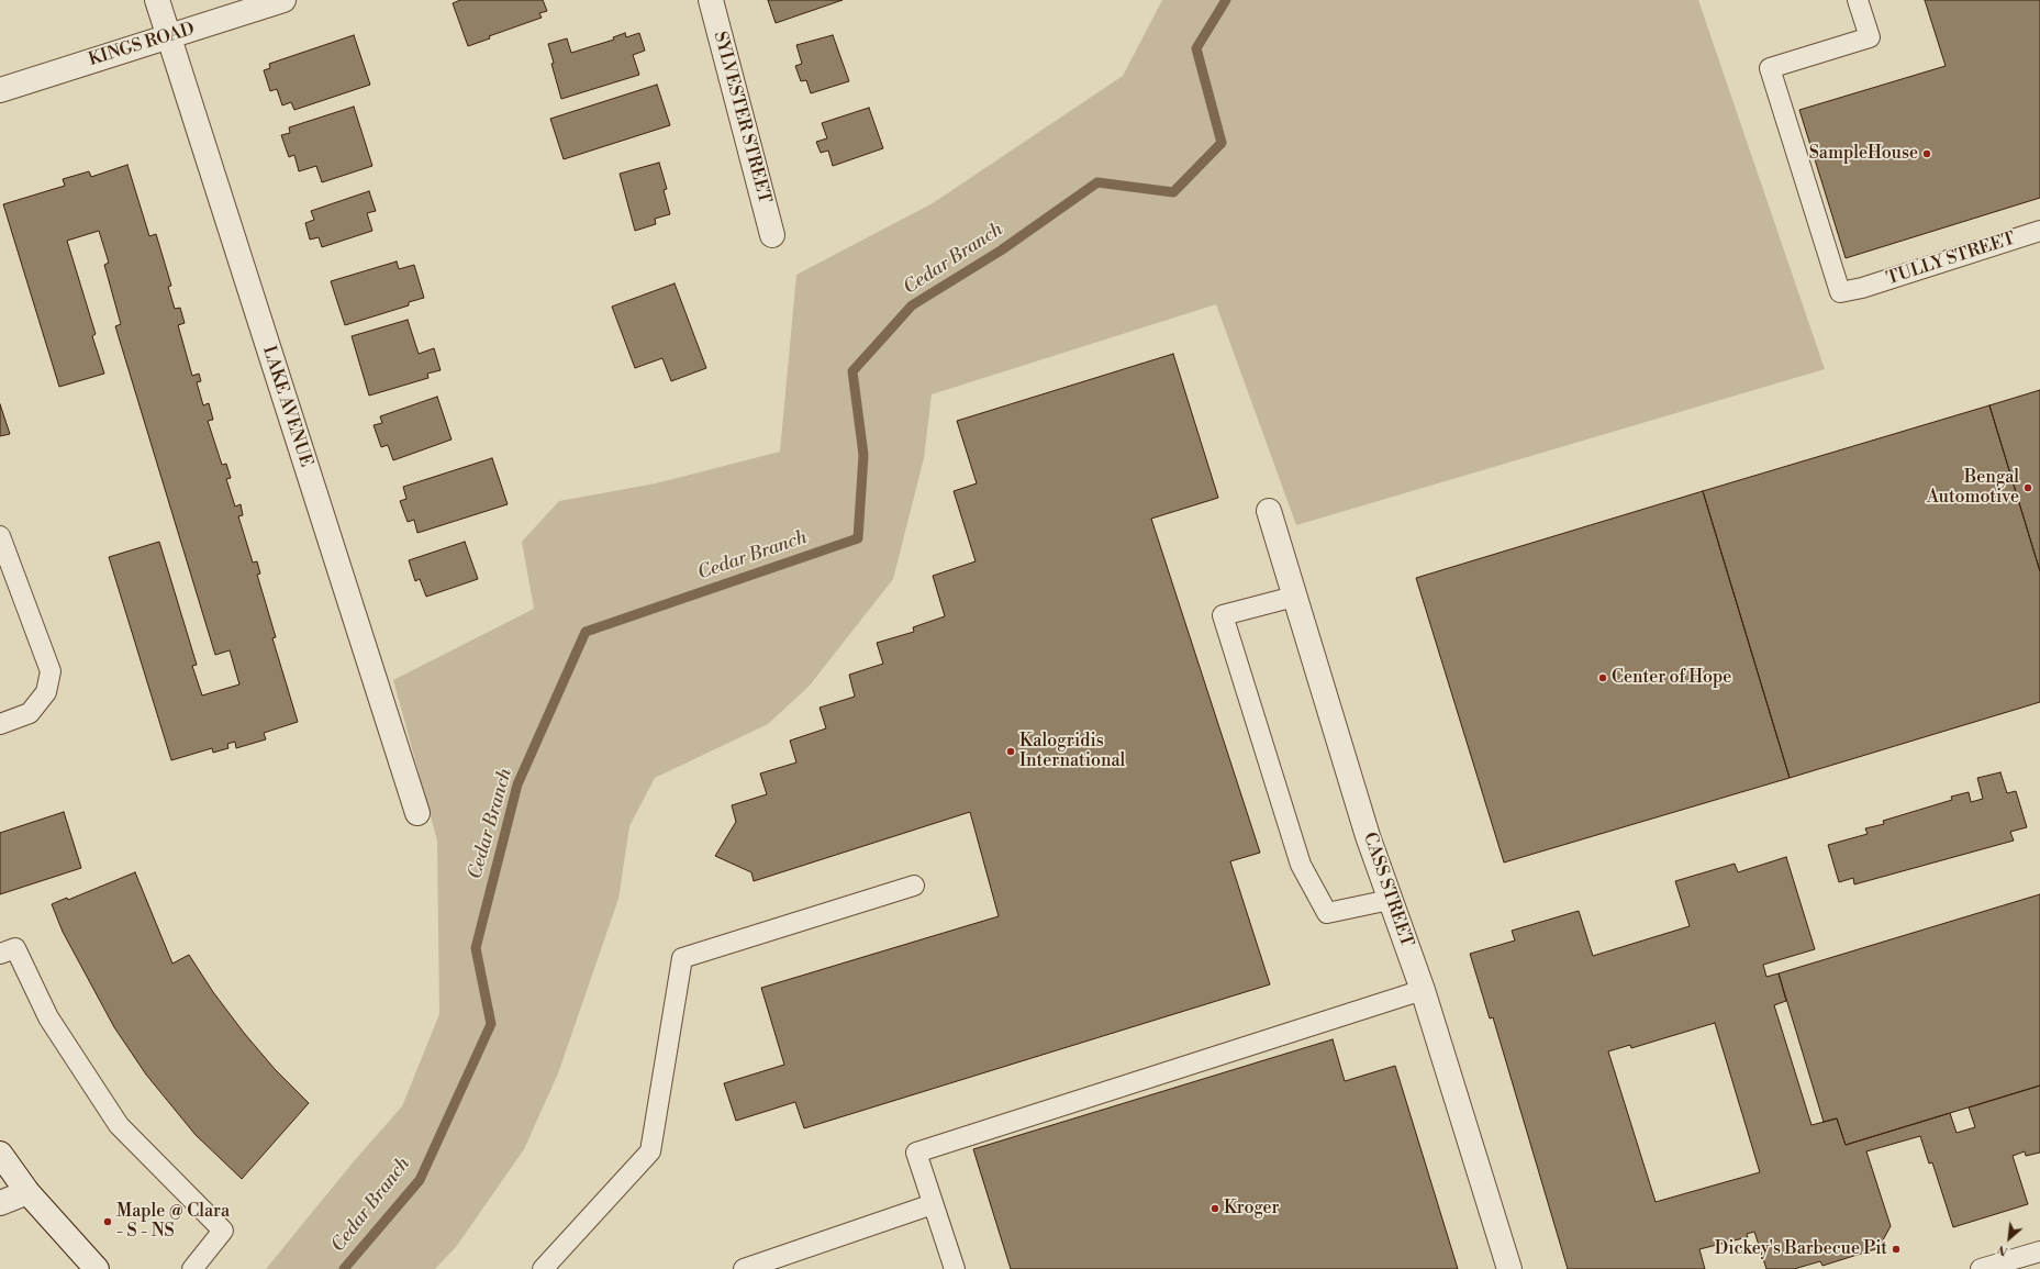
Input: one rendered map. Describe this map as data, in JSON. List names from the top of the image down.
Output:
{
  "streets": {
    "street": [
      "KINGS ROAD",
      "SYLVESTER STREET",
      "LAKE AVENUE",
      "CASS STREET"
    ],
    "lane": ["TULLY STREET"]
  },
  "crossings": [
    ["KINGS ROAD", "LAKE AVENUE"]
  ],
  "water": ["Cedar Branch"],
  "places": [
    "SampleHouse",
    "Bengal Automotive",
    "Center of Hope",
    "Kalogridis International",
    "Kroger",
    "Maple @ Clara - S - NS",
    "Dickey's Barbecue Pit"
  ],
  "north": "bottom left"
}
